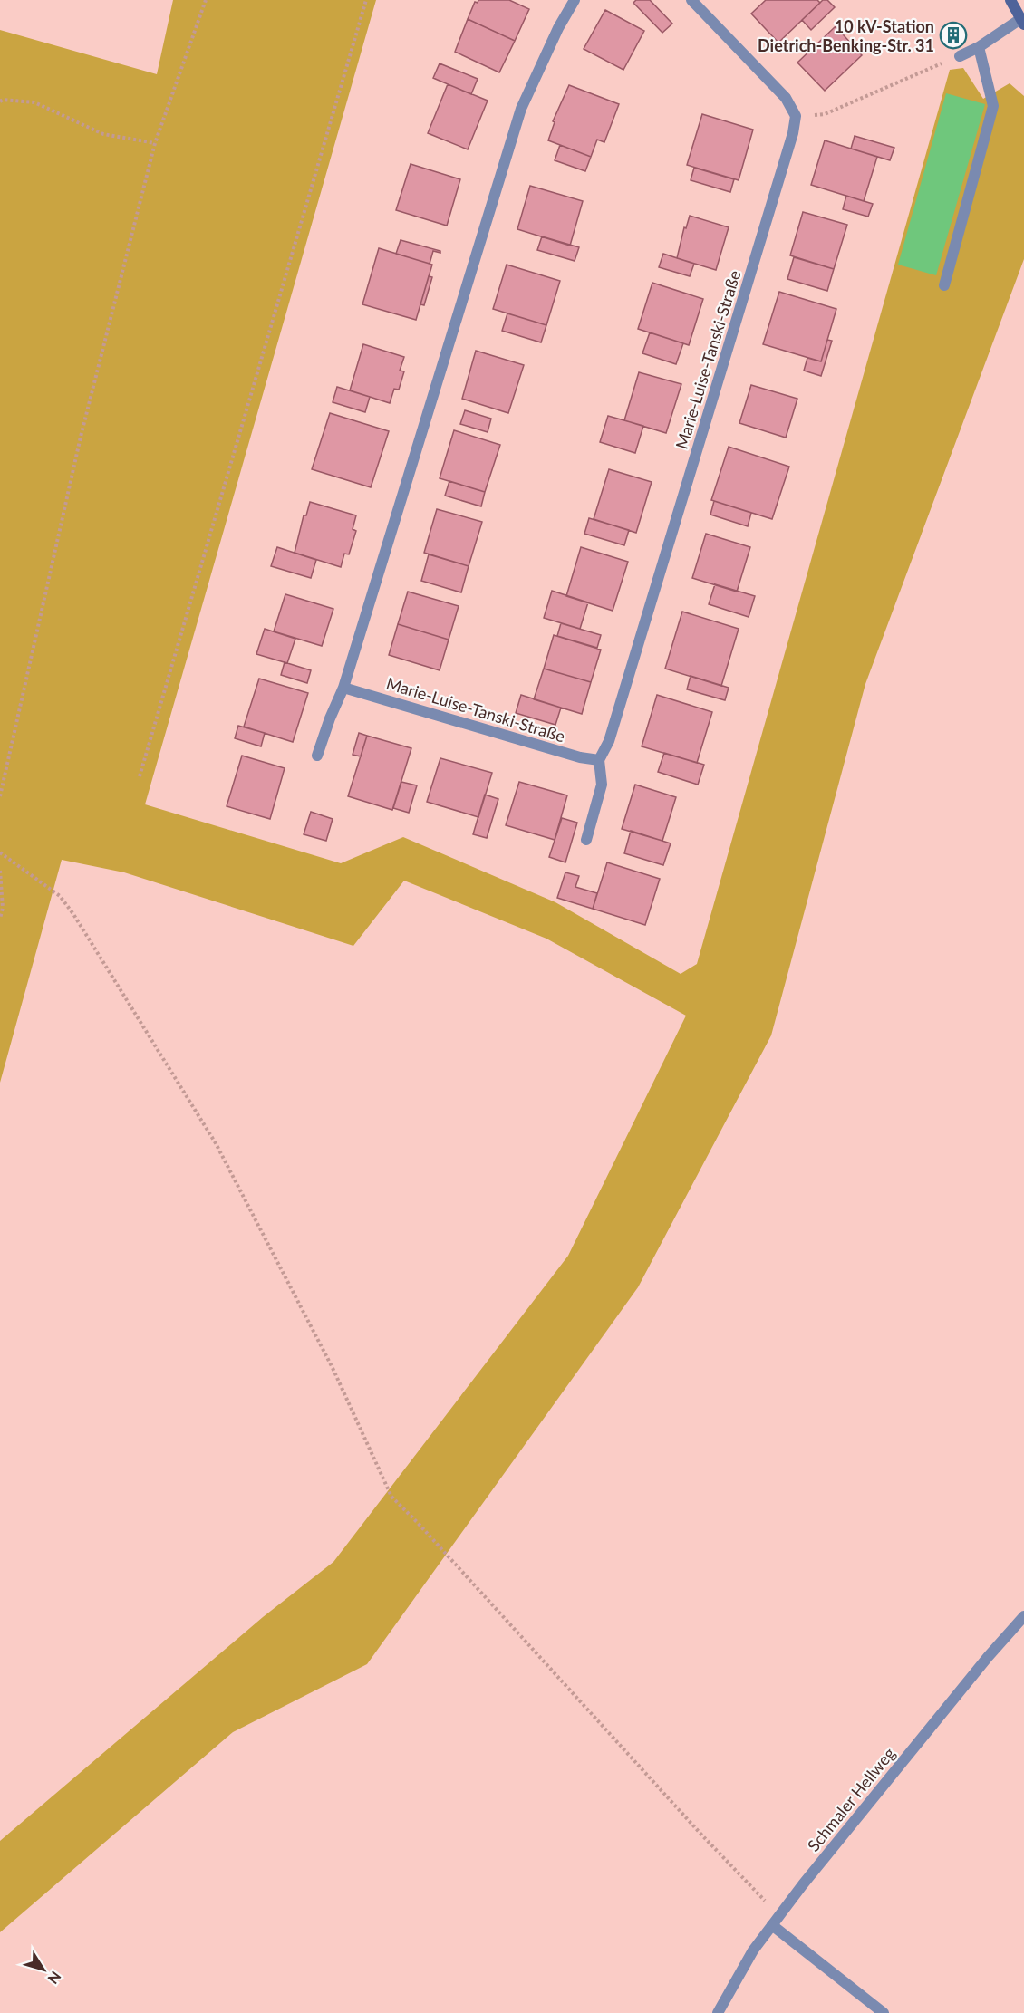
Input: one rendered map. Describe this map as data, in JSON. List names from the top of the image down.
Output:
{
  "streets": {
    "street": ["Marie-Luise-Tanski-Straße", "Schmaler Hellweg"]
  },
  "places": {
    "building": ["10 kV-Station Dietrich-Benking-Str. 31"]
  },
  "north": "bottom right"
}
